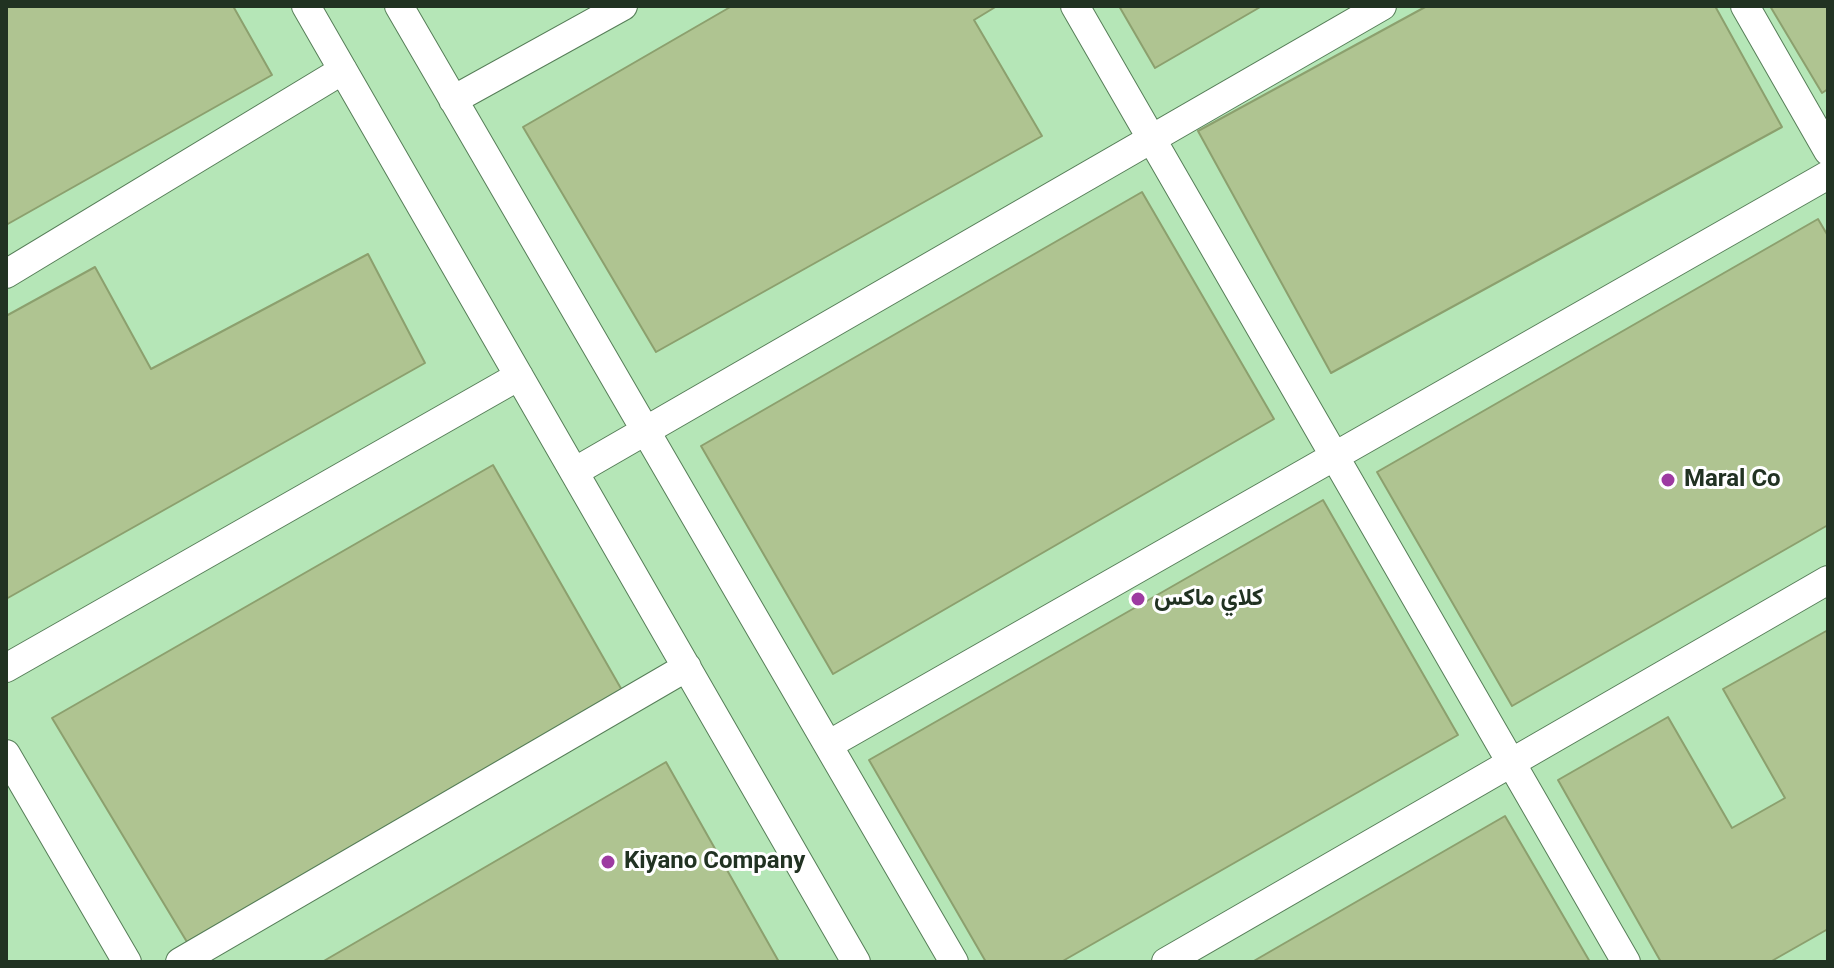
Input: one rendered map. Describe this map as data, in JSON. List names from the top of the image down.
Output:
{
  "places": ["Maral Co", "كلاي ماكس", "Kiyano Company"]
}
